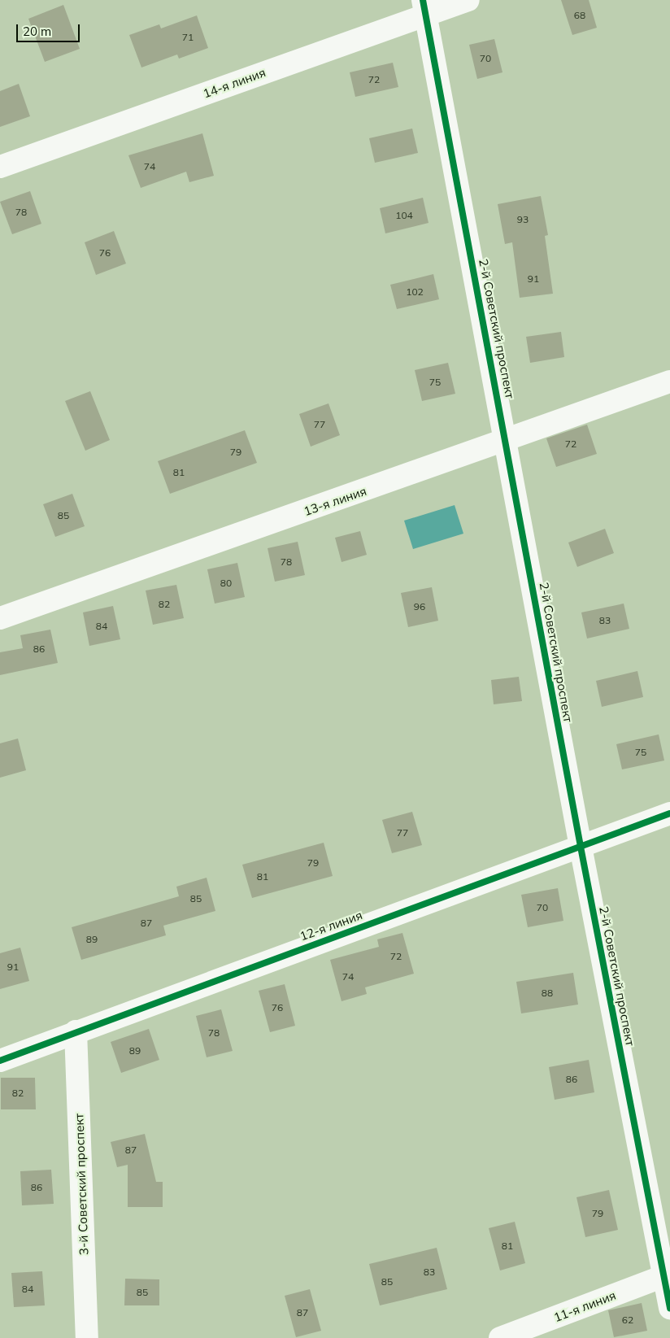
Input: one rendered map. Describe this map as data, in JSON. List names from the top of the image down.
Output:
{
  "streets": {
    "street": [
      "14-я линия",
      "2-й Советский проспект",
      "13-я линия",
      "12-я линия",
      "3-й Советский проспект",
      "11-я линия"
    ]
  },
  "crossings": [
    ["14-я линия", "2-й Советский проспект"],
    ["2-й Советский проспект", "13-я линия"],
    ["2-й Советский проспект", "12-я линия"],
    ["2-й Советский проспект", "11-я линия"],
    ["12-я линия", "3-й Советский проспект"]
  ],
  "house_numbers": [
    "68",
    "71",
    "70",
    "72",
    "74",
    "78",
    "104",
    "93",
    "76",
    "91",
    "102",
    "75",
    "77",
    "72",
    "79",
    "81",
    "85",
    "78",
    "80",
    "82",
    "96",
    "83",
    "84",
    "86",
    "75",
    "77",
    "79",
    "81",
    "85",
    "70",
    "87",
    "89",
    "72",
    "91",
    "74",
    "88",
    "76",
    "78",
    "89",
    "86",
    "82",
    "87",
    "86",
    "79",
    "81",
    "83",
    "85",
    "84",
    "85",
    "87",
    "62"
  ],
  "scale_bar": "20 m"
}
